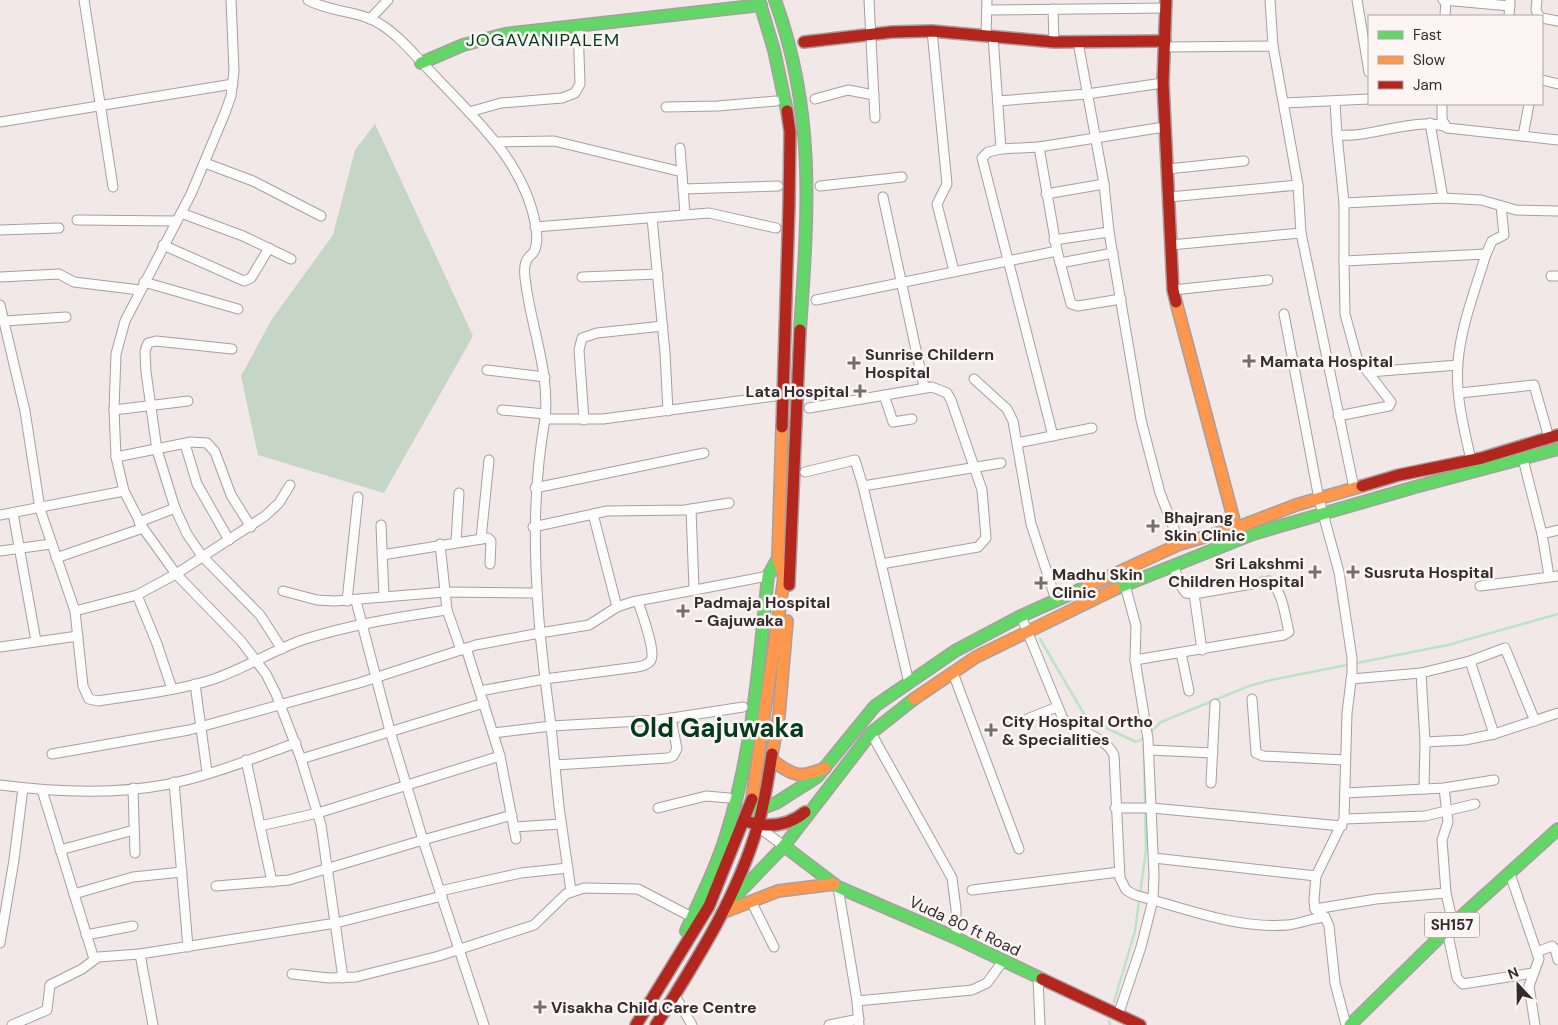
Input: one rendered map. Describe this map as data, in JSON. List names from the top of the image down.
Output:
{
  "streets": {
    "main road": ["SH157", "Vuda 80 ft Road"]
  },
  "districts": ["JOGAVANIPALEM", "Old Gajuwaka"],
  "places": {
    "health": [
      "Mamata Hospital",
      "Sunrise Childern Hospital",
      "Lata Hospital",
      "Bhajrang Skin Clinic",
      "Sri Lakshmi Children Hospital",
      "Susruta Hospital",
      "Madhu Skin Clinic",
      "Padmaja Hospital - Gajuwaka",
      "City Hospital Ortho & Specialities",
      "Visakha Child Care Centre"
    ]
  },
  "legend": ["Fast", "Slow", "Jam"],
  "north": "top"
}
